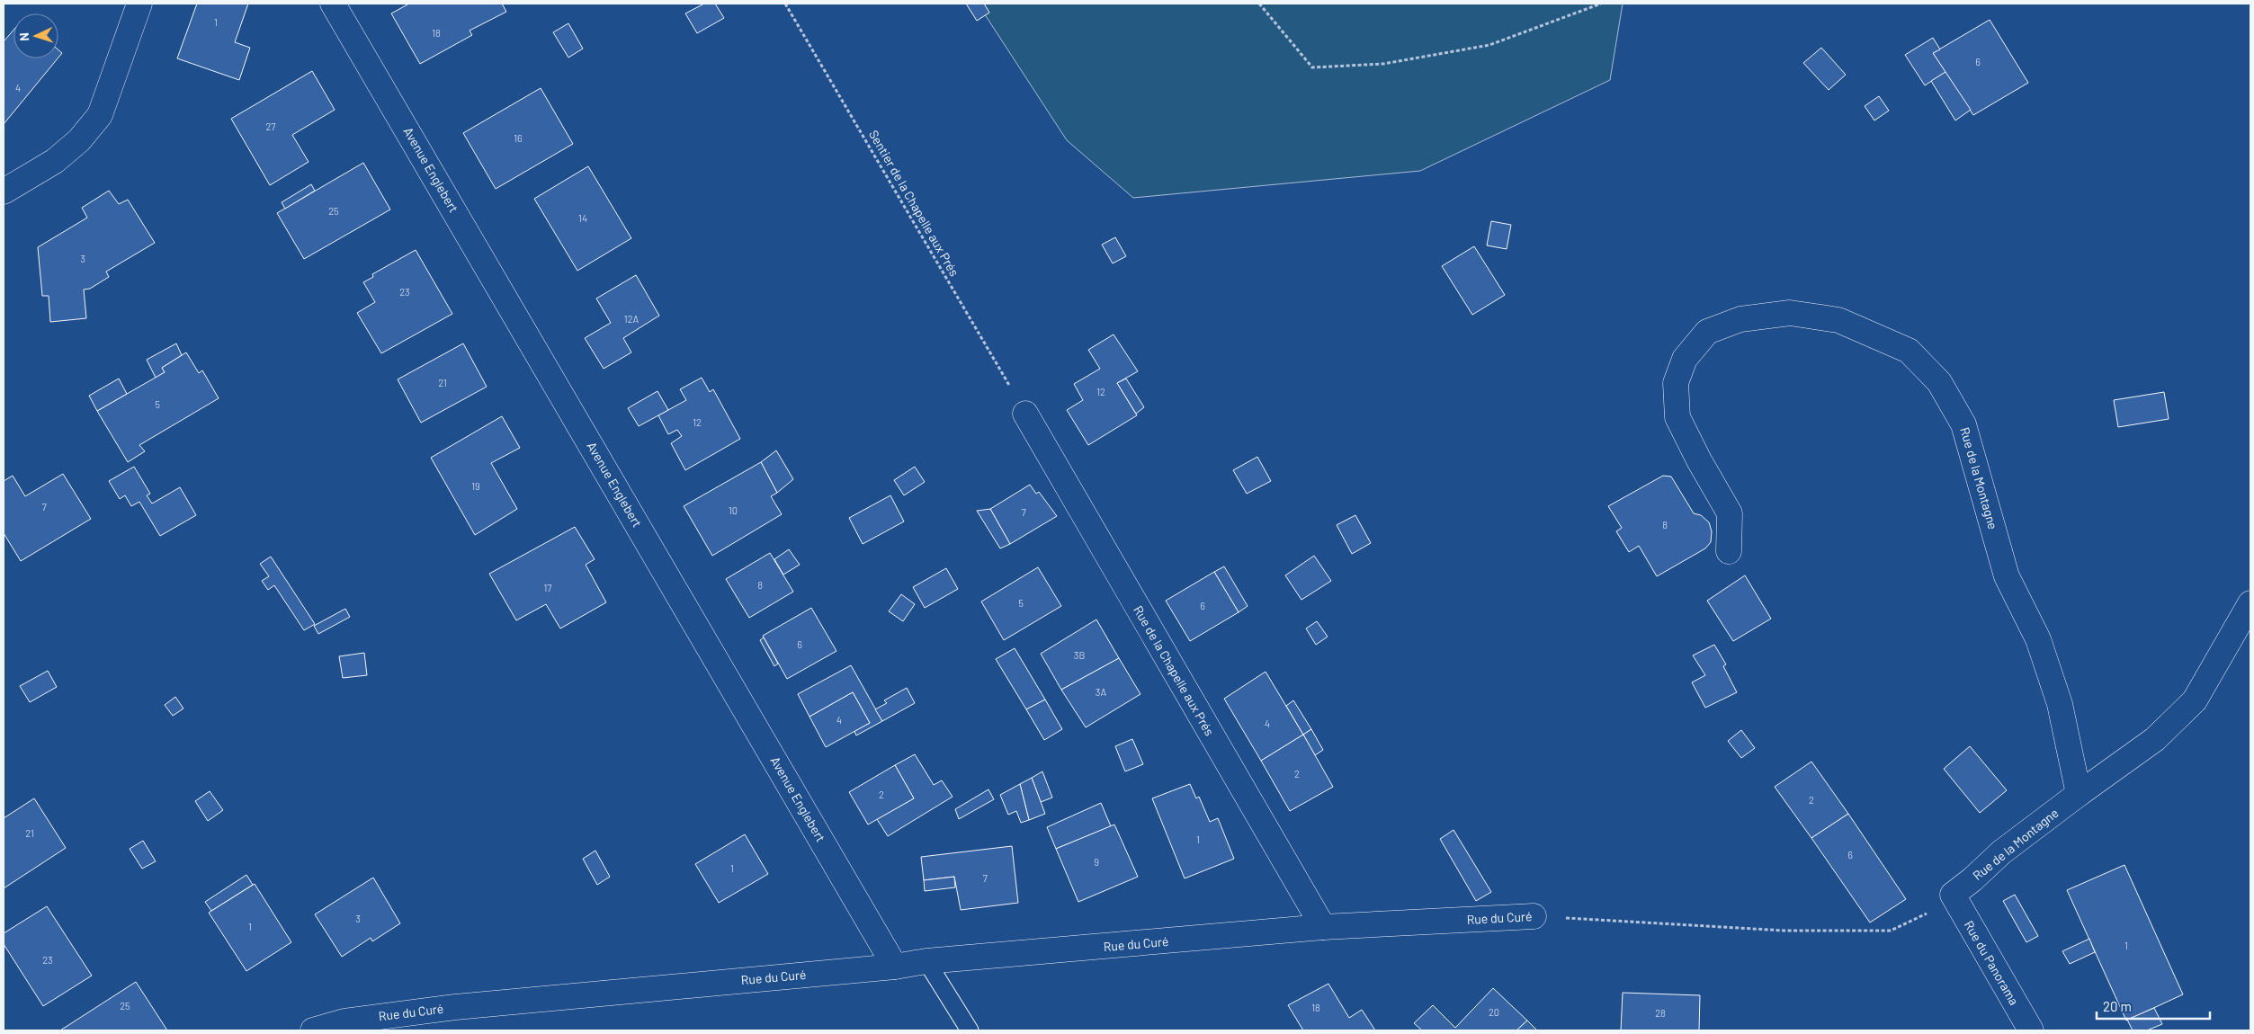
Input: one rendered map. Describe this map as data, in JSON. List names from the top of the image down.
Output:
{
  "streets": {
    "street": [
      "Avenue Englebert",
      "Rue de la Montagne",
      "Rue de la Chapelle aux Prés",
      "Rue du Curé",
      "Rue du Panorama"
    ],
    "path": ["Sentier de la Chapelle aux Prés"]
  },
  "crossings": [
    ["Avenue Englebert", "Rue du Curé"],
    ["Sentier de la Chapelle aux Prés", "Rue de la Chapelle aux Prés"],
    ["Rue de la Montagne", "Rue du Curé"],
    ["Rue de la Montagne", "Rue du Panorama"],
    ["Rue de la Chapelle aux Prés", "Rue du Curé"],
    ["Rue du Curé", "Rue du Panorama"]
  ],
  "house_numbers": [
    "1",
    "18",
    "6",
    "4",
    "27",
    "16",
    "25",
    "14",
    "3",
    "23",
    "12A",
    "21",
    "12",
    "5",
    "12",
    "19",
    "7",
    "10",
    "7",
    "8",
    "8",
    "17",
    "5",
    "6",
    "6",
    "3B",
    "3A",
    "4",
    "4",
    "2",
    "2",
    "2",
    "21",
    "1",
    "6",
    "9",
    "1",
    "7",
    "3",
    "1",
    "1",
    "23",
    "25",
    "18",
    "20",
    "28"
  ],
  "scale_bar": "20 m",
  "north": "left"
}
